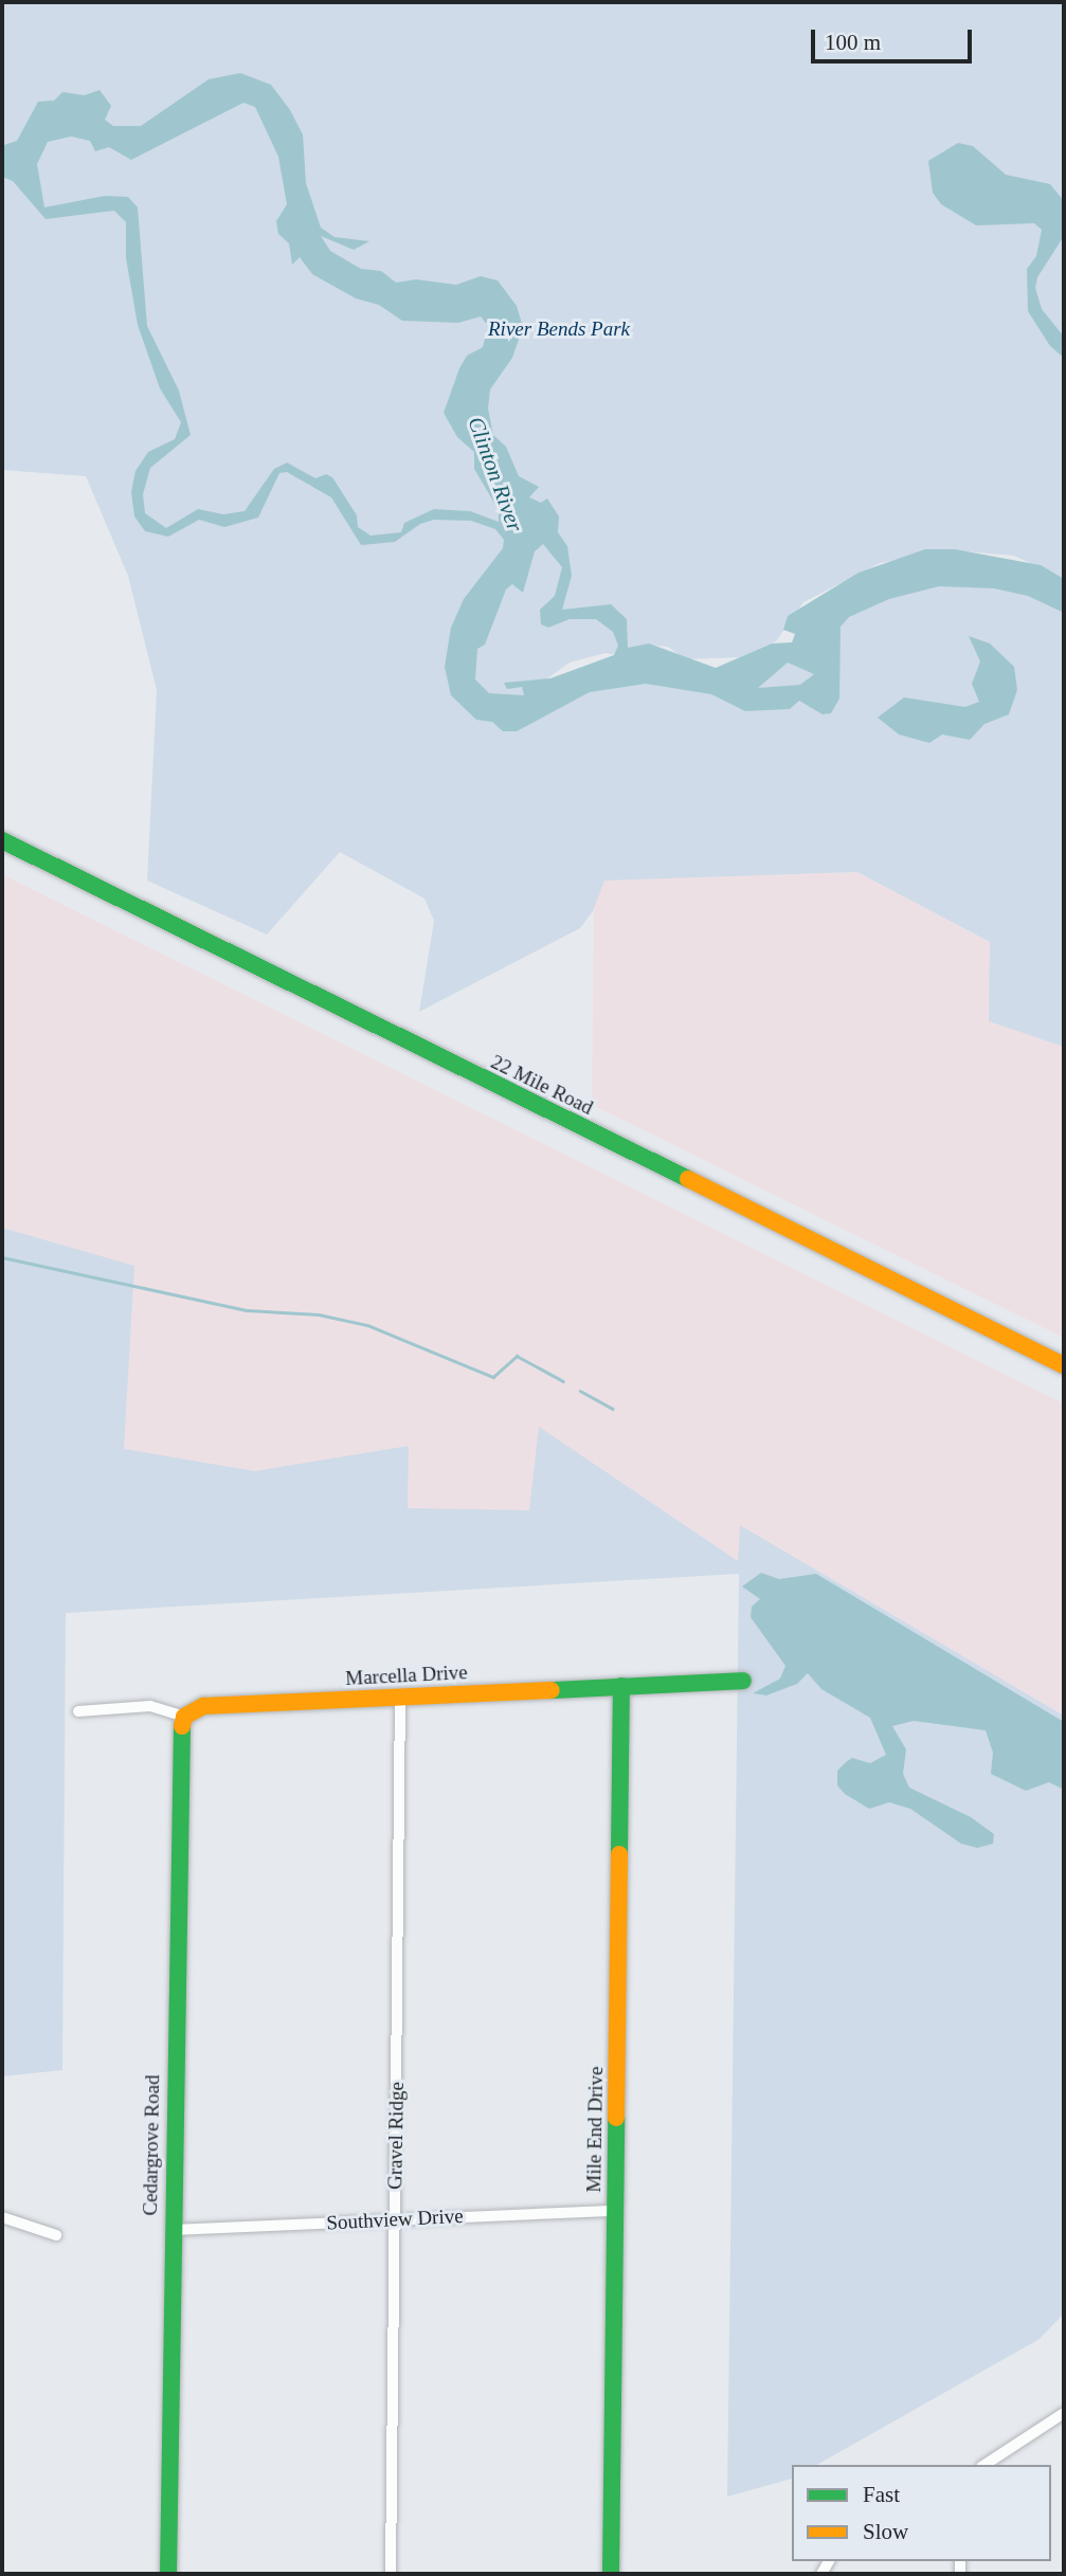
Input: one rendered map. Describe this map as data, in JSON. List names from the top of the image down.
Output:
{
  "streets": {
    "street": [
      "22 Mile Road",
      "Marcella Drive",
      "Mile End Drive",
      "Gravel Ridge",
      "Cedargrove Road",
      "Southview Drive"
    ]
  },
  "crossings": [
    ["Marcella Drive", "Mile End Drive"],
    ["Marcella Drive", "Gravel Ridge"],
    ["Marcella Drive", "Cedargrove Road"],
    ["Mile End Drive", "Southview Drive"],
    ["Gravel Ridge", "Southview Drive"],
    ["Cedargrove Road", "Southview Drive"]
  ],
  "water": ["Clinton River"],
  "parks": ["River Bends Park"],
  "legend": ["Fast", "Slow"],
  "scale_bar": "100 m"
}
